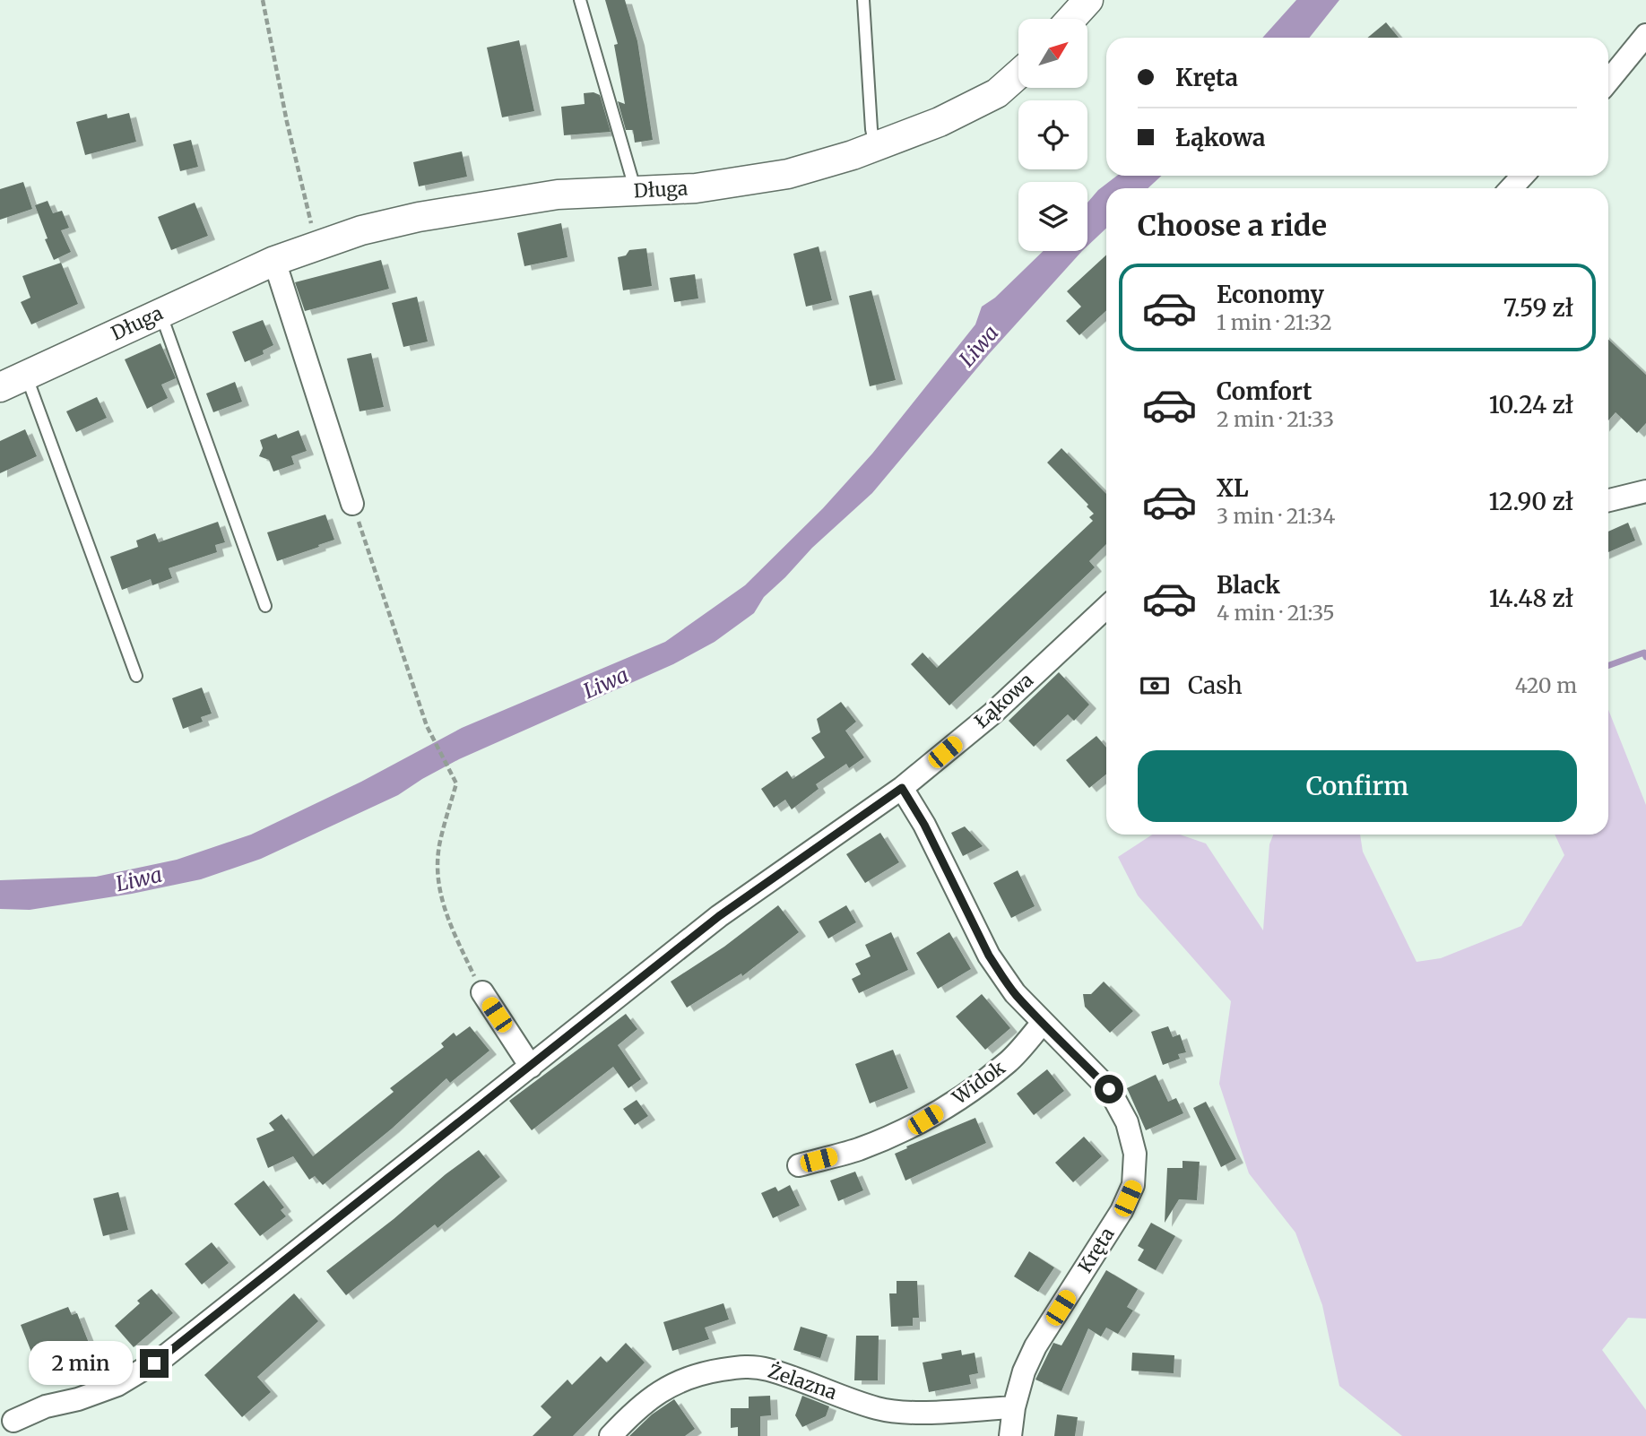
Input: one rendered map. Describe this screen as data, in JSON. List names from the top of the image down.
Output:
{
  "streets": {
    "street": [
      "Długa",
      "Łąkowa",
      "Widok",
      "Kręta",
      "Żelazna"
    ]
  },
  "crossings": [
    ["Łąkowa", "Kręta"],
    ["Widok", "Kręta"],
    ["Kręta", "Żelazna"]
  ],
  "water": ["Liwa"],
  "north": "top right",
  "page": {
    "banner": ["Kręta", "Łąkowa"],
    "heading": "Choose a ride",
    "list": [
      {
        "name": "Economy",
        "note": "1 min · 21:32",
        "value": "7.59 zł"
      },
      {
        "name": "Comfort",
        "note": "2 min · 21:33",
        "value": "10.24 zł"
      },
      {
        "name": "XL",
        "note": "3 min · 21:34",
        "value": "12.90 zł"
      },
      {
        "name": "Black",
        "note": "4 min · 21:35",
        "value": "14.48 zł"
      }
    ],
    "pay": ["Cash", "420 m"],
    "buttons": "Confirm",
    "bubble": "2 min"
  }
}
